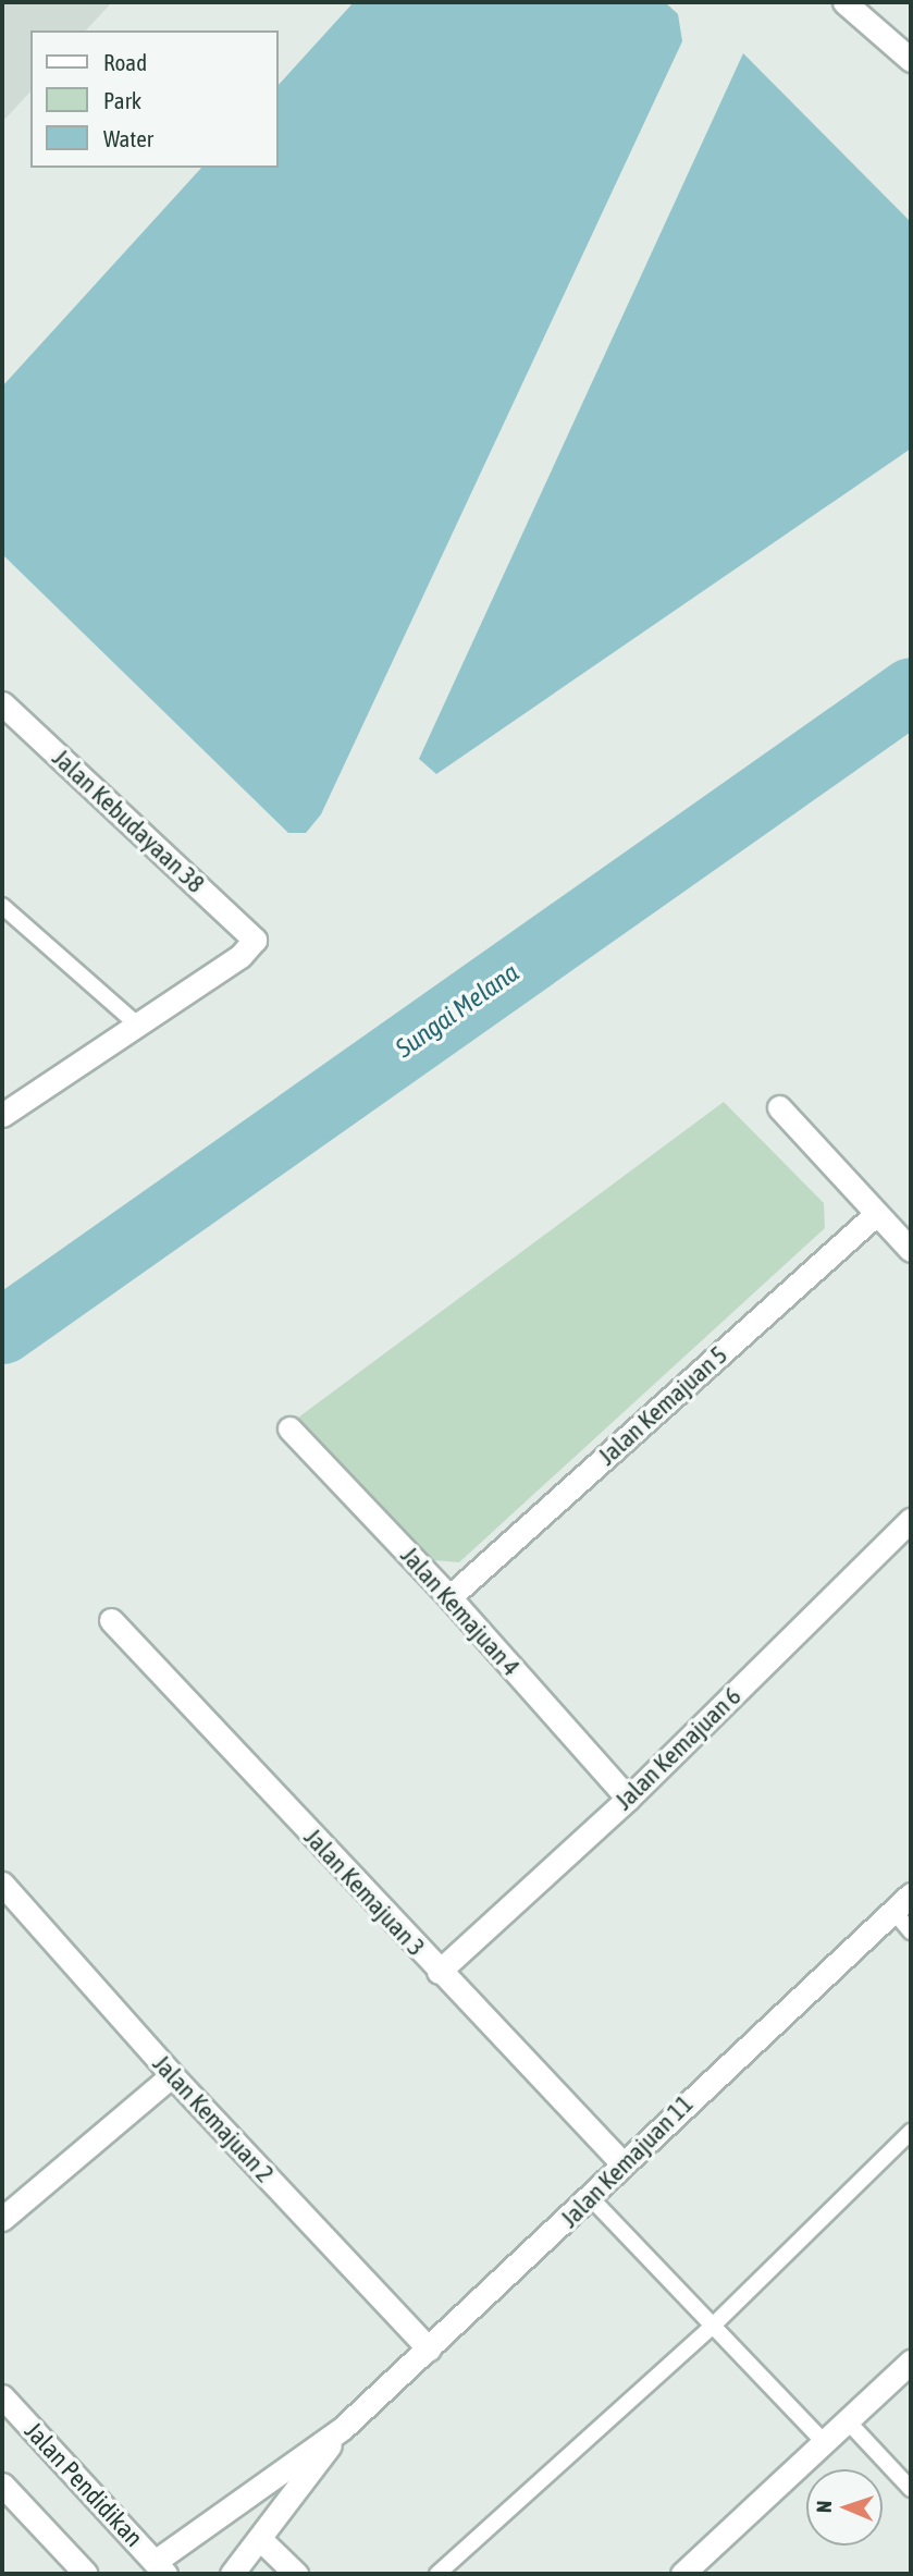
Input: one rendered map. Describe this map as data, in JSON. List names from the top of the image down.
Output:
{
  "streets": {
    "street": [
      "Jalan Kebudayaan 38",
      "Jalan Kemajuan 5",
      "Jalan Kemajuan 4",
      "Jalan Kemajuan 6",
      "Jalan Kemajuan 3",
      "Jalan Kemajuan 2",
      "Jalan Kemajuan 11",
      "Jalan Pendidikan"
    ]
  },
  "crossings": [
    ["Jalan Kemajuan 5", "Jalan Kemajuan 4"],
    ["Jalan Kemajuan 4", "Jalan Kemajuan 6"],
    ["Jalan Kemajuan 6", "Jalan Kemajuan 3"],
    ["Jalan Kemajuan 3", "Jalan Kemajuan 11"],
    ["Jalan Kemajuan 2", "Jalan Kemajuan 11"],
    ["Jalan Kemajuan 11", "Jalan Pendidikan"]
  ],
  "water": ["Sungai Melana"],
  "legend": ["Road", "Park", "Water"],
  "north": "left"
}
